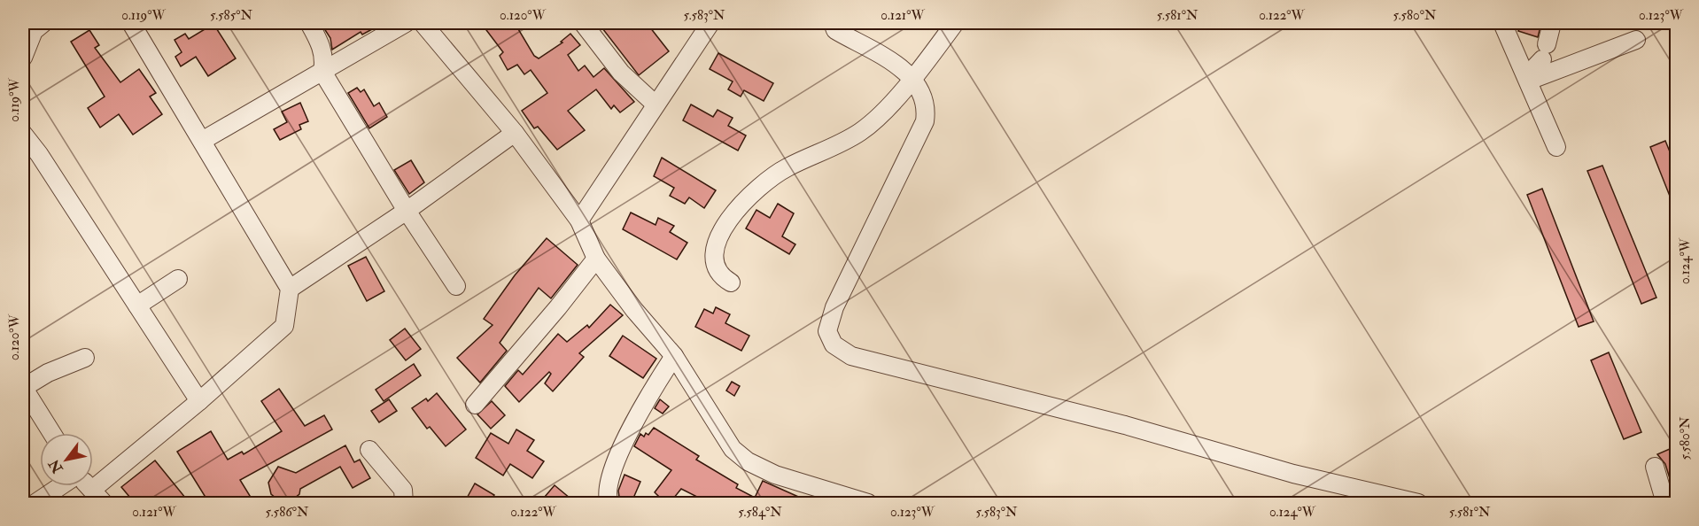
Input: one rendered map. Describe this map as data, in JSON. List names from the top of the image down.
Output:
{
  "north": "bottom left",
  "coordinates": [
    "0.119°W",
    "5.585°N",
    "0.120°W",
    "5.583°N",
    "0.121°W",
    "5.581°N",
    "0.122°W",
    "5.580°N",
    "0.123°W",
    "0.124°W",
    "5.586°N",
    "5.584°N"
  ]
}
